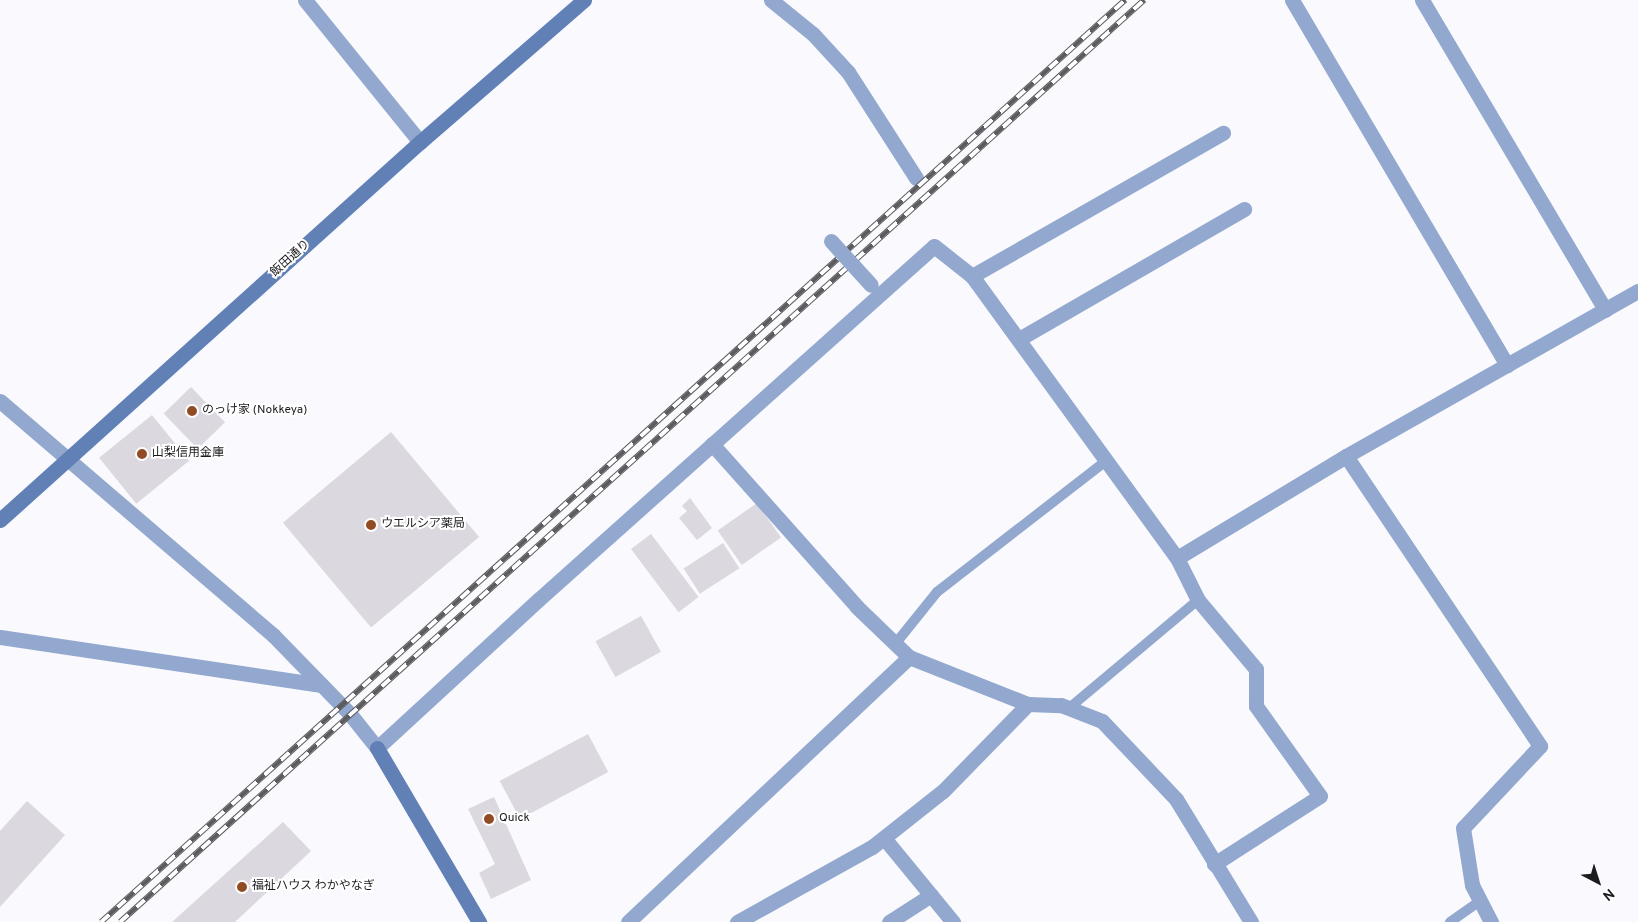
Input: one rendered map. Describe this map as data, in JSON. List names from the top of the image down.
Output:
{
  "streets": {
    "main road": ["飯田通り"]
  },
  "places": [
    "のっけ家 (Nokkeya)",
    "山梨信用金庫",
    "ウエルシア薬局",
    "Quick",
    "福祉ハウス わかやなぎ"
  ],
  "north": "bottom right"
}
